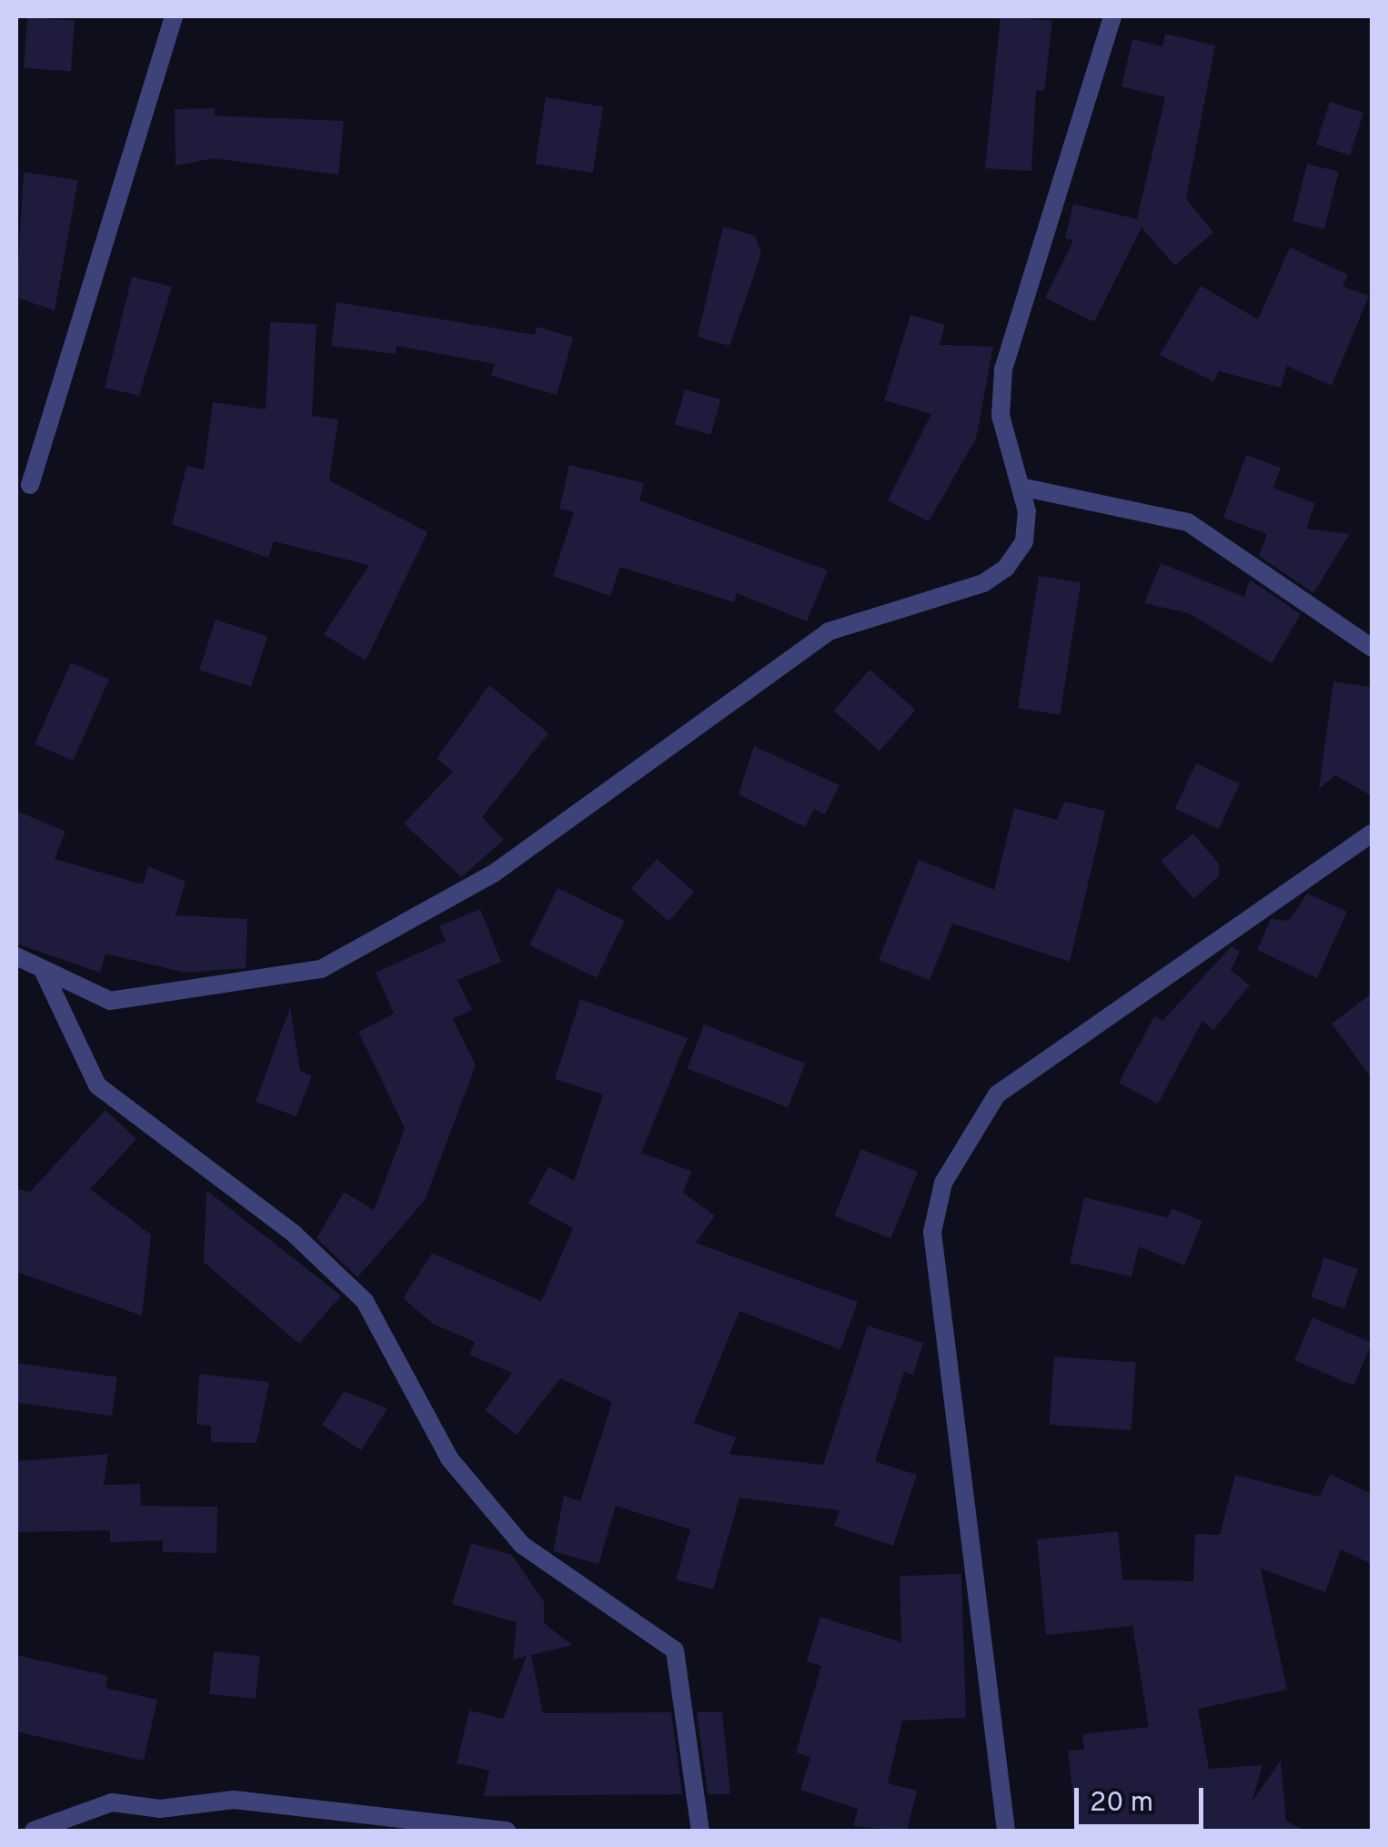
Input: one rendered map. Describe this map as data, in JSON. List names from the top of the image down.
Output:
{
  "scale_bar": "20 m"
}
